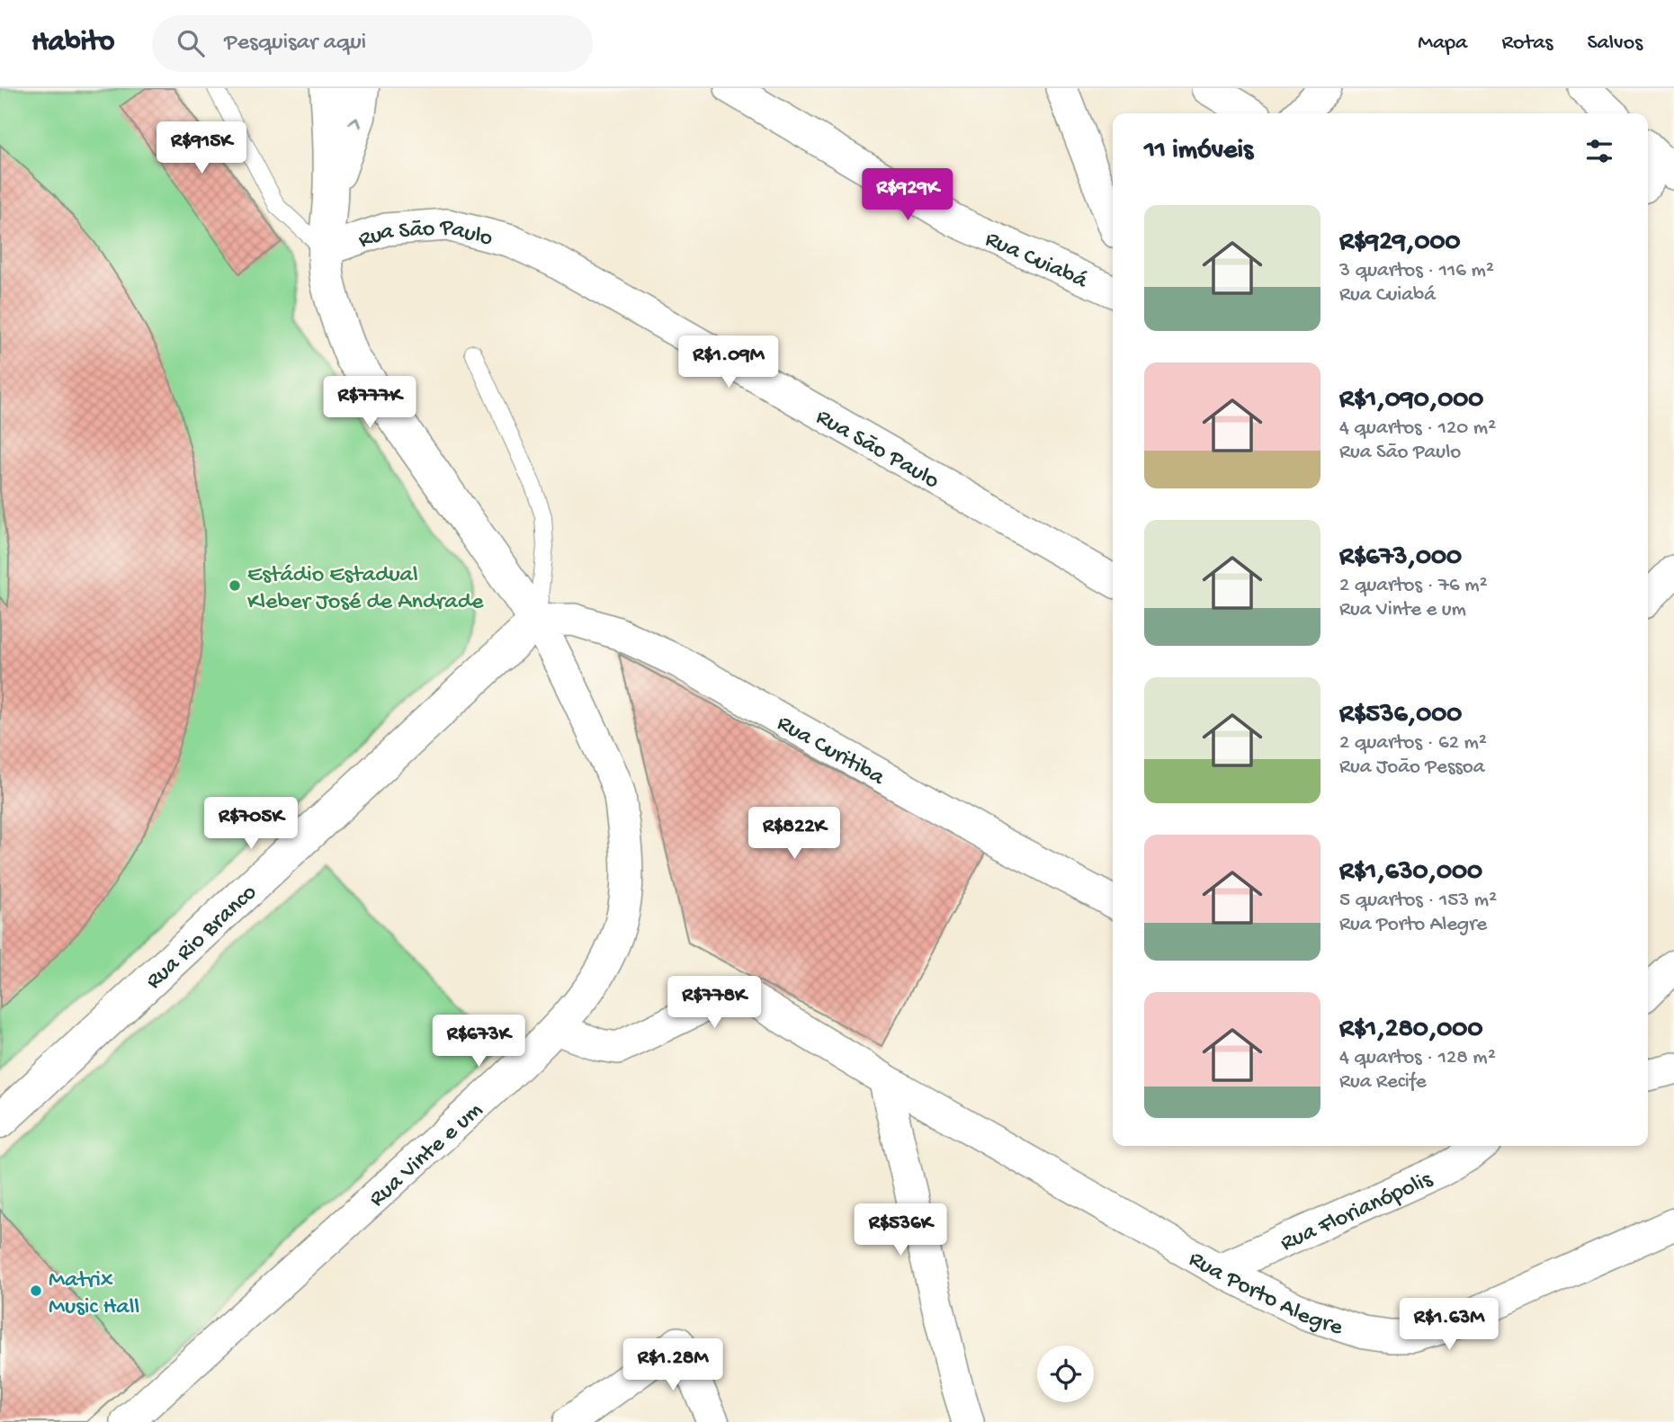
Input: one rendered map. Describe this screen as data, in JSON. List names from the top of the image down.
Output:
{
  "streets": {
    "street": [
      "Rua São Paulo",
      "Rua Cuiabá",
      "Rua Curitiba",
      "Rua Rio Branco",
      "Rua Vinte e um",
      "Rua Florianópolis",
      "Rua Porto Alegre"
    ]
  },
  "crossings": [
    ["Rua Curitiba", "Rua Rio Branco"],
    ["Rua Curitiba", "Rua Vinte e um"],
    ["Rua Rio Branco", "Rua Vinte e um"],
    ["Rua Vinte e um", "Rua Porto Alegre"],
    ["Rua Florianópolis", "Rua Porto Alegre"]
  ],
  "places": ["Estádio Estadual Kleber José de Andrade", "Matrix Music Hall"],
  "page": {
    "header": "Habito",
    "search": "Pesquisar aqui",
    "nav": ["Mapa", "Rotas", "Salvos"],
    "heading": "11 imóveis",
    "price": [
      "R$915K",
      "R$929K",
      "R$1.09M",
      "R$777K",
      "R$705K",
      "R$822K",
      "R$778K",
      "R$673K",
      "R$536K",
      "R$1.63M",
      "R$1.28M"
    ],
    "list": [
      {
        "name": "R$929,000",
        "note": "3 quartos · 116 m² · Rua Cuiabá"
      },
      {
        "name": "R$1,090,000",
        "note": "4 quartos · 120 m² · Rua São Paulo"
      },
      {
        "name": "R$673,000",
        "note": "2 quartos · 76 m² · Rua Vinte e um"
      },
      {
        "name": "R$536,000",
        "note": "2 quartos · 62 m² · Rua João Pessoa"
      },
      {
        "name": "R$1,630,000",
        "note": "5 quartos · 153 m² · Rua Porto Alegre"
      },
      {
        "name": "R$1,280,000",
        "note": "4 quartos · 128 m² · Rua Recife"
      }
    ]
  }
}
